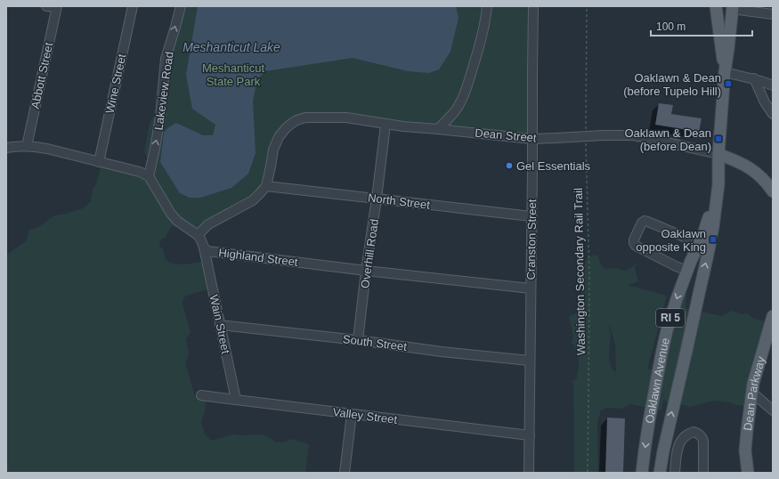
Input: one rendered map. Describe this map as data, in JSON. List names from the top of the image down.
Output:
{
  "streets": {
    "main road": ["RI 5", "Oaklawn Avenue", "Dean Parkway"],
    "street": [
      "Abbott Street",
      "Wine Street",
      "Lakeview Road",
      "Dean Street",
      "North Street",
      "Cranston Street",
      "Overhill Road",
      "Highland Street",
      "Wain Street",
      "South Street",
      "Valley Street"
    ],
    "path": ["Washington Secondary Rail Trail"]
  },
  "crossings": [
    ["Lakeview Road", "Highland Street"],
    ["Dean Street", "North Street"],
    ["Dean Street", "Cranston Street"],
    ["Dean Street", "Overhill Road"],
    ["Dean Street", "Oaklawn Avenue"],
    ["North Street", "Cranston Street"],
    ["North Street", "Overhill Road"],
    ["Cranston Street", "Highland Street"],
    ["Cranston Street", "South Street"],
    ["Cranston Street", "Valley Street"],
    ["Overhill Road", "Highland Street"],
    ["Overhill Road", "South Street"],
    ["Highland Street", "Wain Street"],
    ["Wain Street", "South Street"],
    ["Wain Street", "Valley Street"]
  ],
  "one_way": ["Lakeview Road"],
  "water": ["Meshanticut Lake"],
  "parks": ["Meshanticut State Park"],
  "places": {
    "transit": ["Oaklawn & Dean (before Tupelo Hill)", "Oaklawn & Dean (before Dean)", "Oaklawn opposite King"],
    "other": ["Gel Essentials"]
  },
  "scale_bar": "100 m"
}
